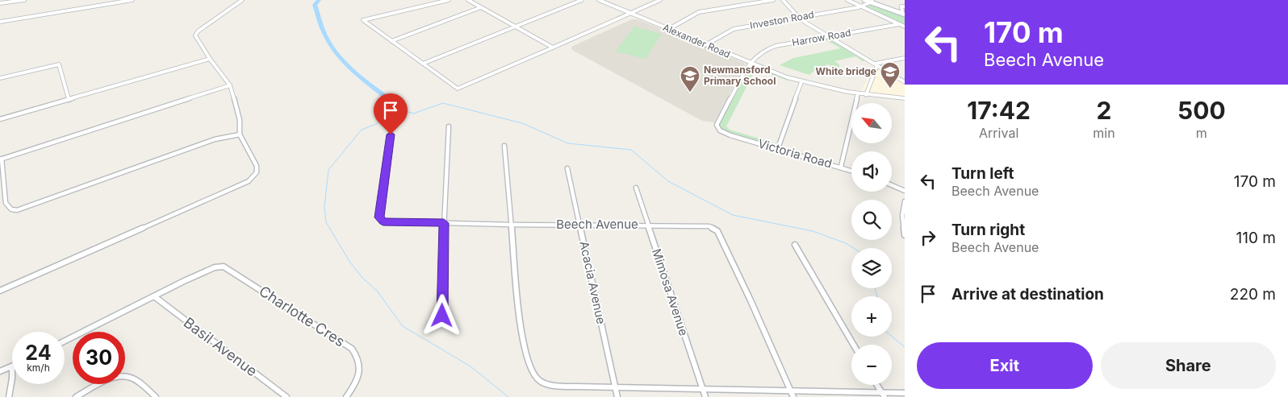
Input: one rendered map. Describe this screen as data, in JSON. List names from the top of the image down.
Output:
{
  "streets": {
    "street": [
      "Investon Road",
      "Harrow Road",
      "Alexander Road",
      "Victoria Road",
      "Beech Avenue",
      "Acacia Avenue",
      "Mimosa Avenue",
      "Charlotte Cres",
      "Basil Avenue"
    ]
  },
  "crossings": [
    ["Investon Road", "Alexander Road"],
    ["Harrow Road", "Alexander Road"],
    ["Harrow Road", "Victoria Road"],
    ["Beech Avenue", "Acacia Avenue"],
    ["Beech Avenue", "Mimosa Avenue"],
    ["Charlotte Cres", "Basil Avenue"]
  ],
  "places": {
    "school or university": ["White bridge", "Newmansford Primary School"]
  },
  "north": "top left",
  "page": {
    "turn": ["170 m", "Beech Avenue"],
    "eta": [
      "17:42",
      "Arrival",
      "2",
      "min",
      "500",
      "m"
    ],
    "map_buttons": ["+", "−"],
    "list": [
      {
        "name": "Turn left",
        "note": "Beech Avenue",
        "value": "170 m"
      },
      {
        "name": "Turn right",
        "note": "Beech Avenue",
        "value": "110 m"
      },
      {
        "name": "Arrive at destination",
        "value": "220 m"
      }
    ],
    "speed": "24 km/h",
    "limit": "30",
    "buttons": ["Exit", "Share"]
  }
}
